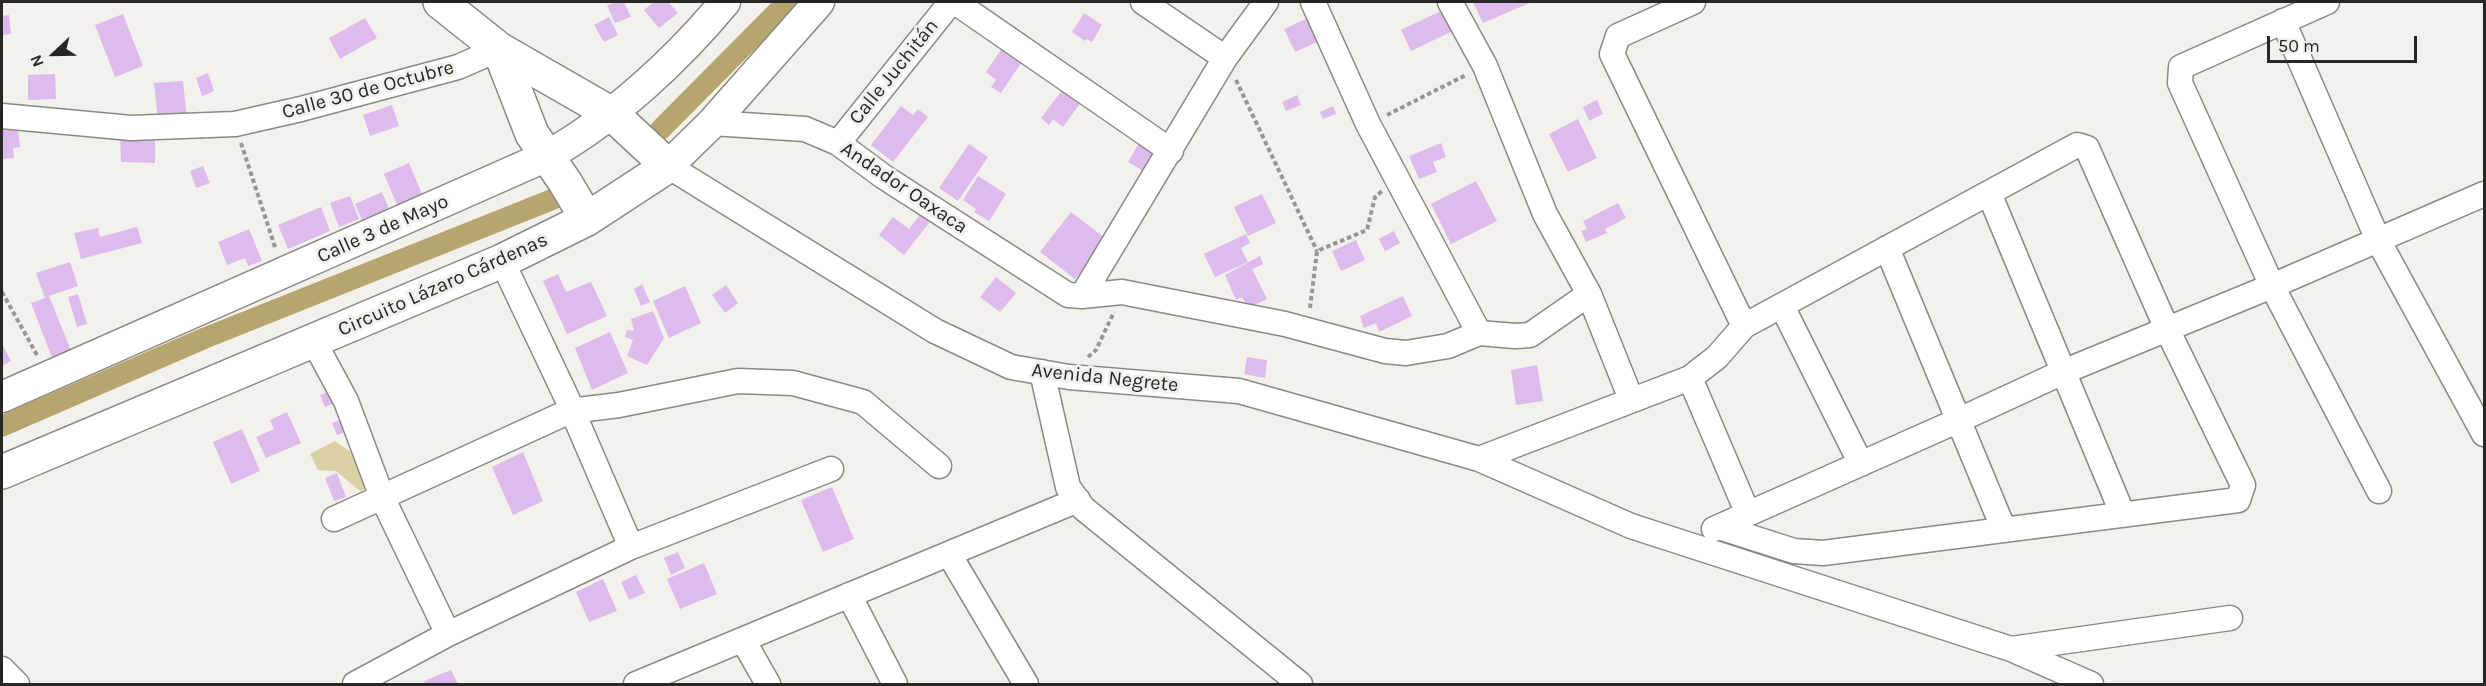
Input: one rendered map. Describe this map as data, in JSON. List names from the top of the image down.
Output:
{
  "streets": {
    "main road": ["Circuito Lázaro Cárdenas"],
    "street": [
      "Calle Juchitán",
      "Calle 30 de Octubre",
      "Andador Oaxaca",
      "Calle 3 de Mayo",
      "Avenida Negrete"
    ]
  },
  "crossings": [
    ["Calle Juchitán", "Andador Oaxaca"],
    ["Andador Oaxaca", "Circuito Lázaro Cárdenas"],
    ["Circuito Lázaro Cárdenas", "Avenida Negrete"]
  ],
  "scale_bar": "50 m",
  "north": "left"
}
